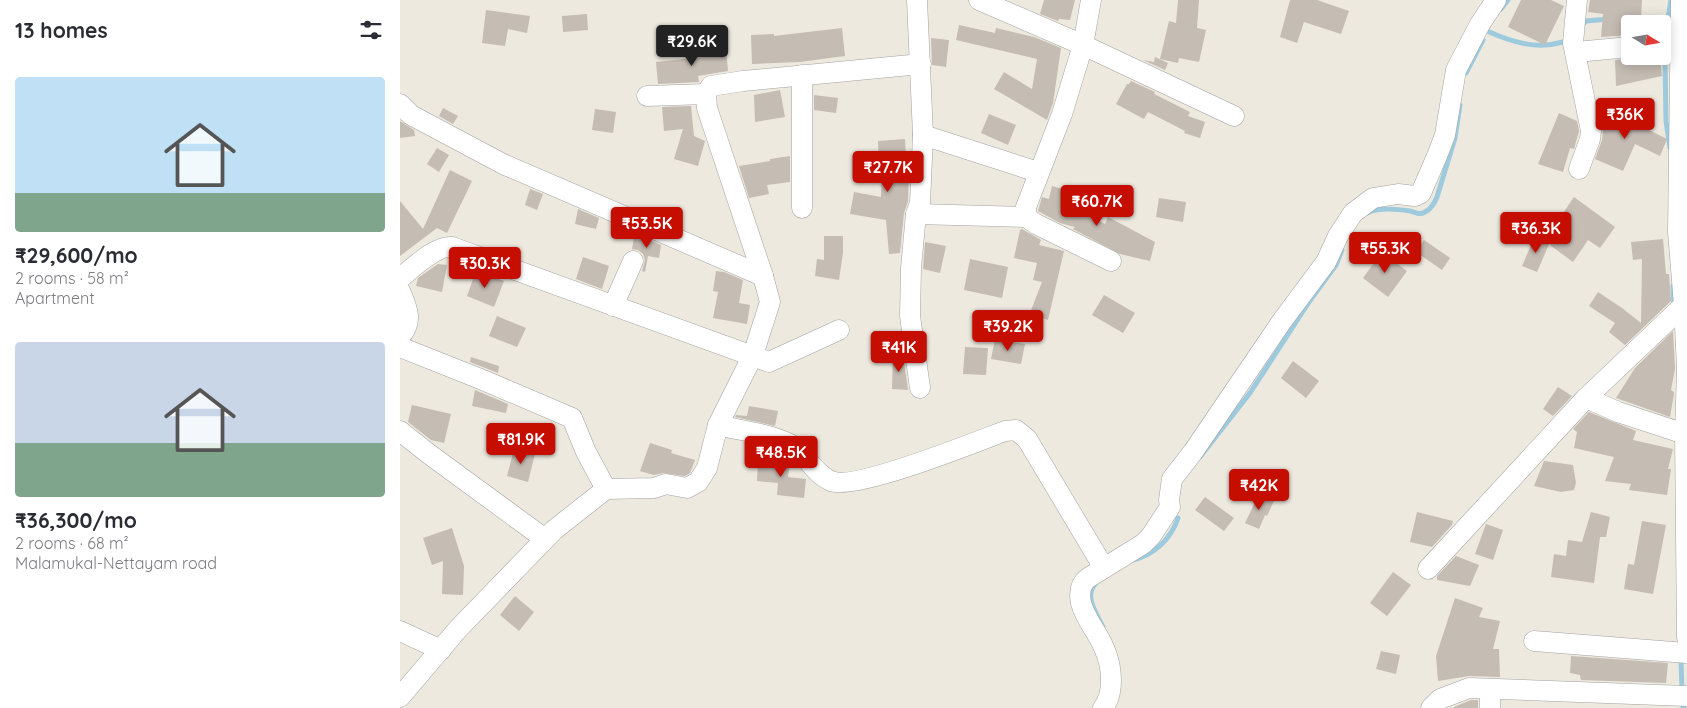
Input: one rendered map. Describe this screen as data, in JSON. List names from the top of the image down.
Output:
{
  "north": "right",
  "page": {
    "heading": "13 homes",
    "price": [
      "₹29.6K",
      "₹36K",
      "₹27.7K",
      "₹60.7K",
      "₹53.5K",
      "₹36.3K",
      "₹55.3K",
      "₹30.3K",
      "₹39.2K",
      "₹41K",
      "₹81.9K",
      "₹48.5K",
      "₹42K"
    ],
    "list": [
      {
        "name": "₹29,600/mo",
        "note": "2 rooms · 58 m² · Apartment"
      },
      {
        "name": "₹36,300/mo",
        "note": "2 rooms · 68 m² · Malamukal-Nettayam road"
      }
    ]
  }
}
